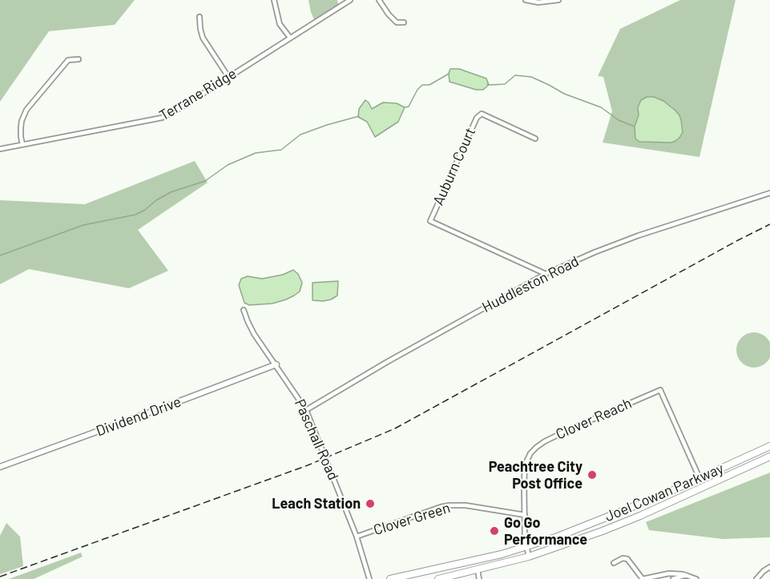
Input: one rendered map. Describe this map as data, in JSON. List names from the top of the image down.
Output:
{
  "streets": {
    "main road": ["Joel Cowan Parkway"],
    "street": [
      "Terrane Ridge",
      "Auburn Court",
      "Huddleston Road",
      "Dividend Drive",
      "Clover Reach",
      "Paschall Road",
      "Clover Green"
    ]
  },
  "crossings": [
    ["Auburn Court", "Huddleston Road"],
    ["Huddleston Road", "Paschall Road"],
    ["Dividend Drive", "Paschall Road"],
    ["Clover Reach", "Joel Cowan Parkway"],
    ["Clover Reach", "Clover Green"],
    ["Paschall Road", "Clover Green"]
  ],
  "places": ["Peachtree City Post Office", "Leach Station", "Go Go Performance"]
}
